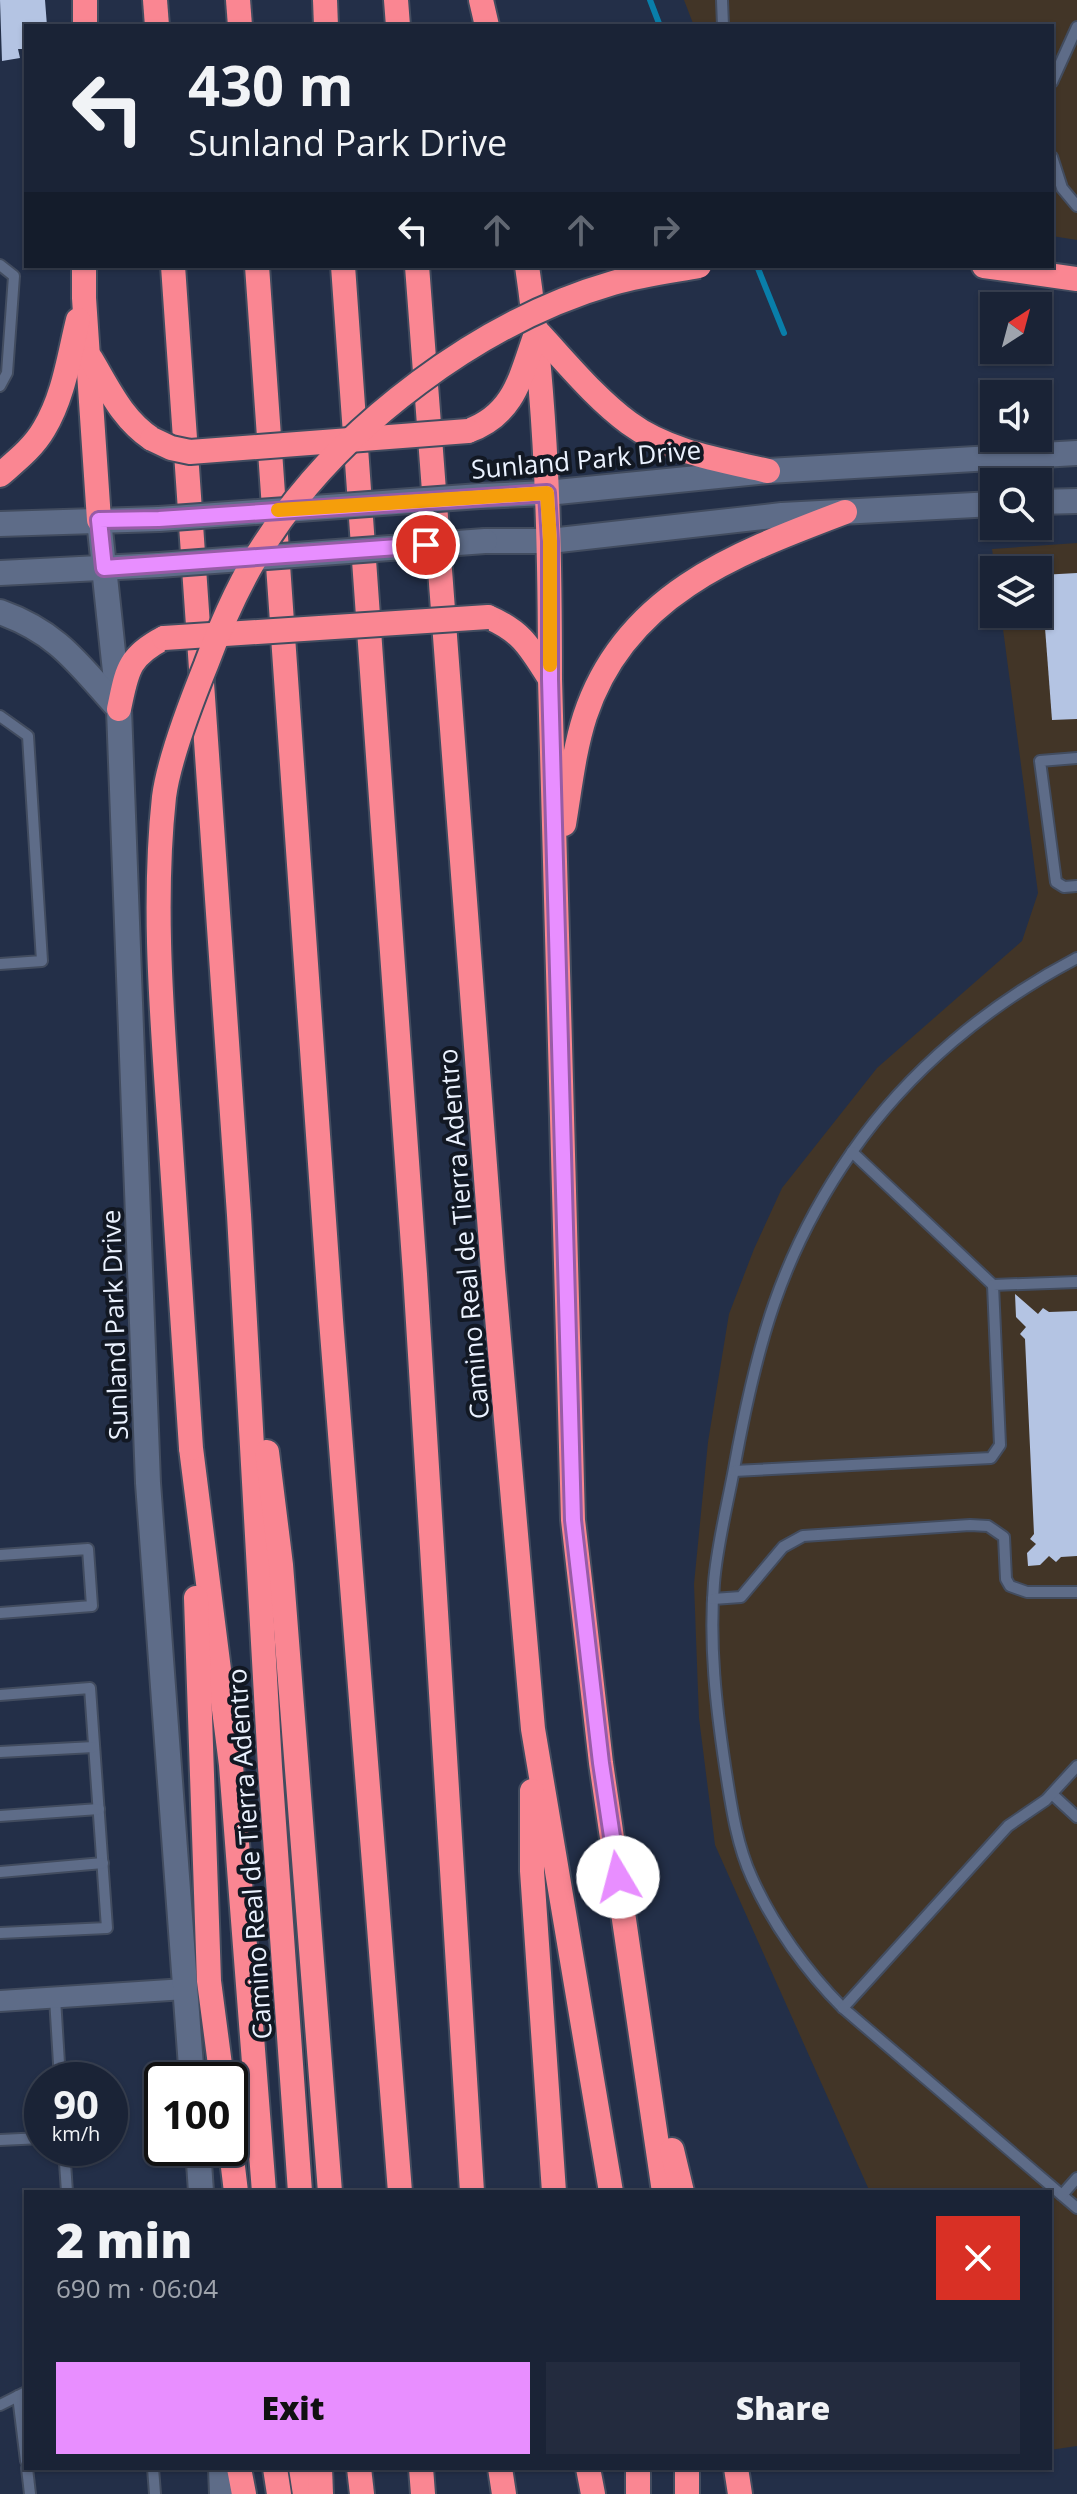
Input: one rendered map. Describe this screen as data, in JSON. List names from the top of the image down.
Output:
{
  "streets": {
    "highway": ["Camino Real de Tierra Adentro"],
    "main road": ["Sunland Park Drive"]
  },
  "north": "top right",
  "page": {
    "turn": ["430 m", "Sunland Park Drive"],
    "speed": "90 km/h",
    "limit": "100",
    "heading": ["2 min", "690 m · 06:04"],
    "buttons": ["Exit", "Share"]
  }
}
